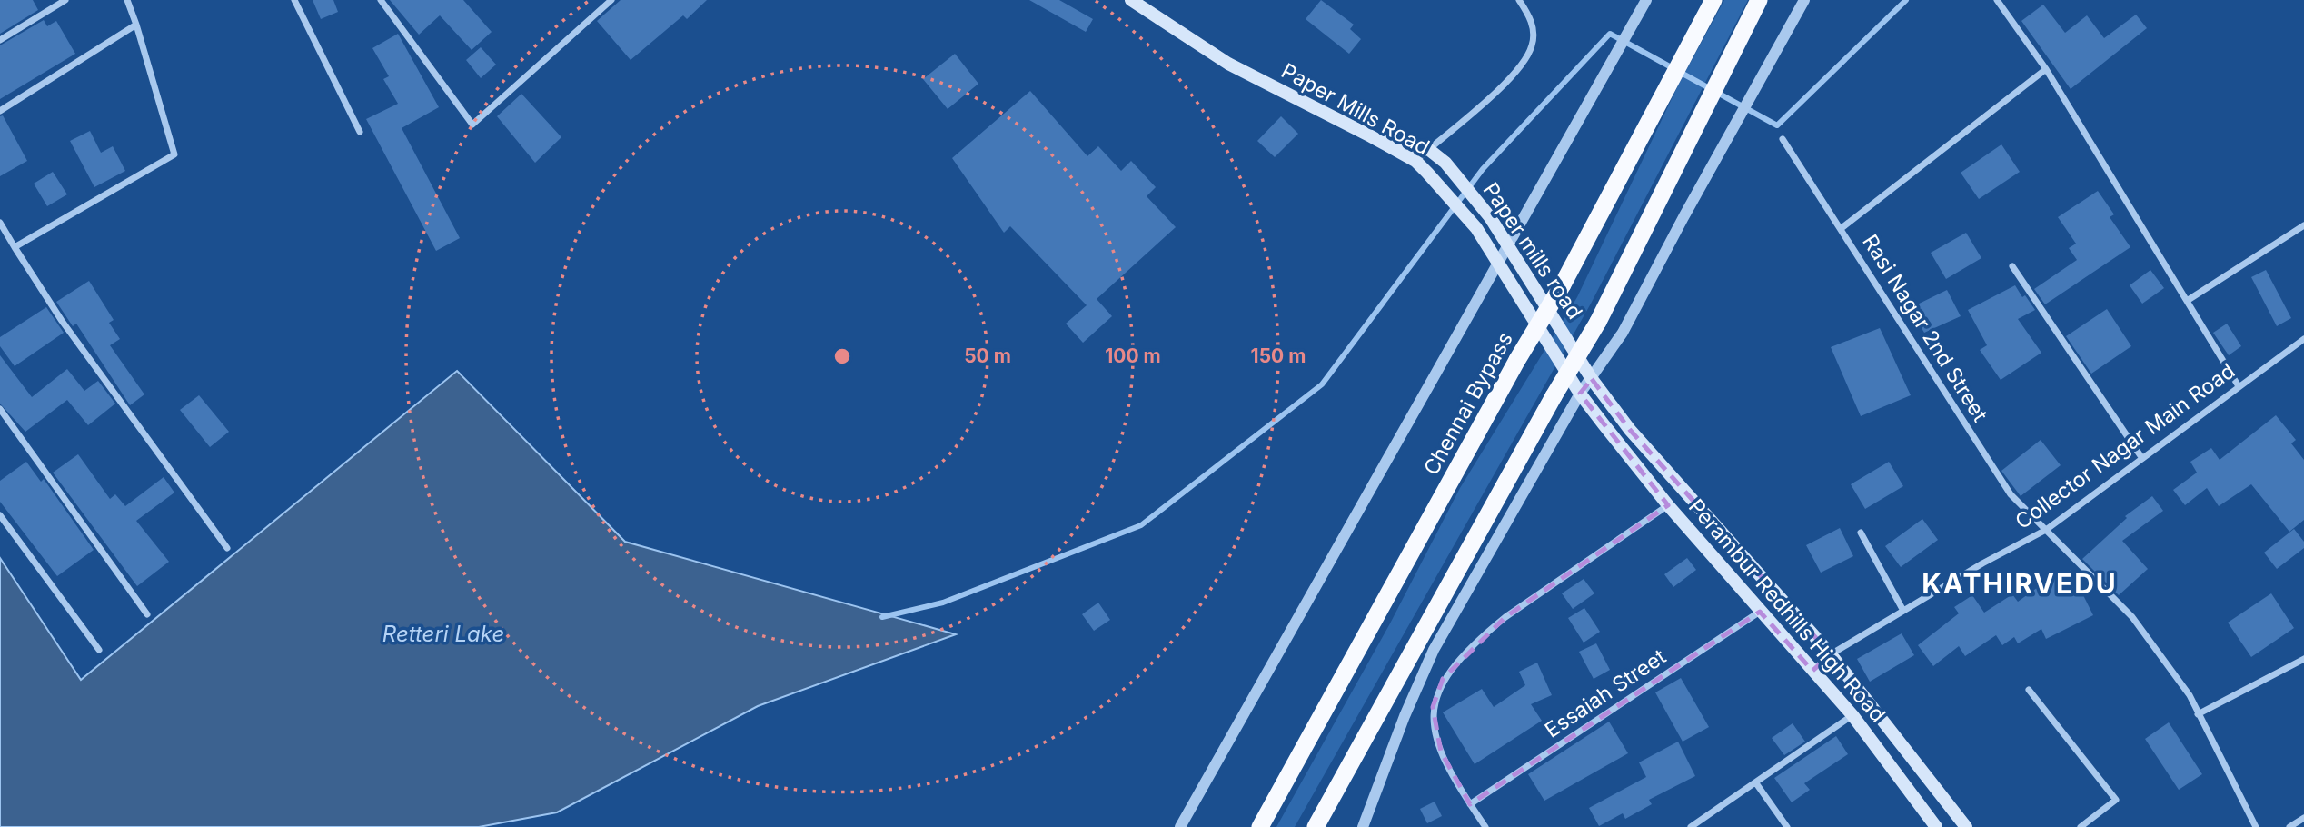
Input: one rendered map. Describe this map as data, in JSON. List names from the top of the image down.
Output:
{
  "streets": {
    "highway": ["Chennai Bypass"],
    "main road": ["Paper Mills Road", "Paper mills road", "Perambur Redhills High Road"],
    "street": ["Rasi Nagar 2nd Street", "Collector Nagar Main Road", "Essaiah Street"]
  },
  "crossings": [
    ["Paper Mills Road", "Paper mills road"],
    ["Paper Mills Road", "Perambur Redhills High Road"],
    ["Paper mills road", "Perambur Redhills High Road"],
    ["Rasi Nagar 2nd Street", "Collector Nagar Main Road"],
    ["Collector Nagar Main Road", "Perambur Redhills High Road"],
    ["Perambur Redhills High Road", "Essaiah Street"]
  ],
  "districts": ["KATHIRVEDU"],
  "water": ["Retteri Lake"],
  "rings": ["50 m", "100 m", "150 m"]
}
